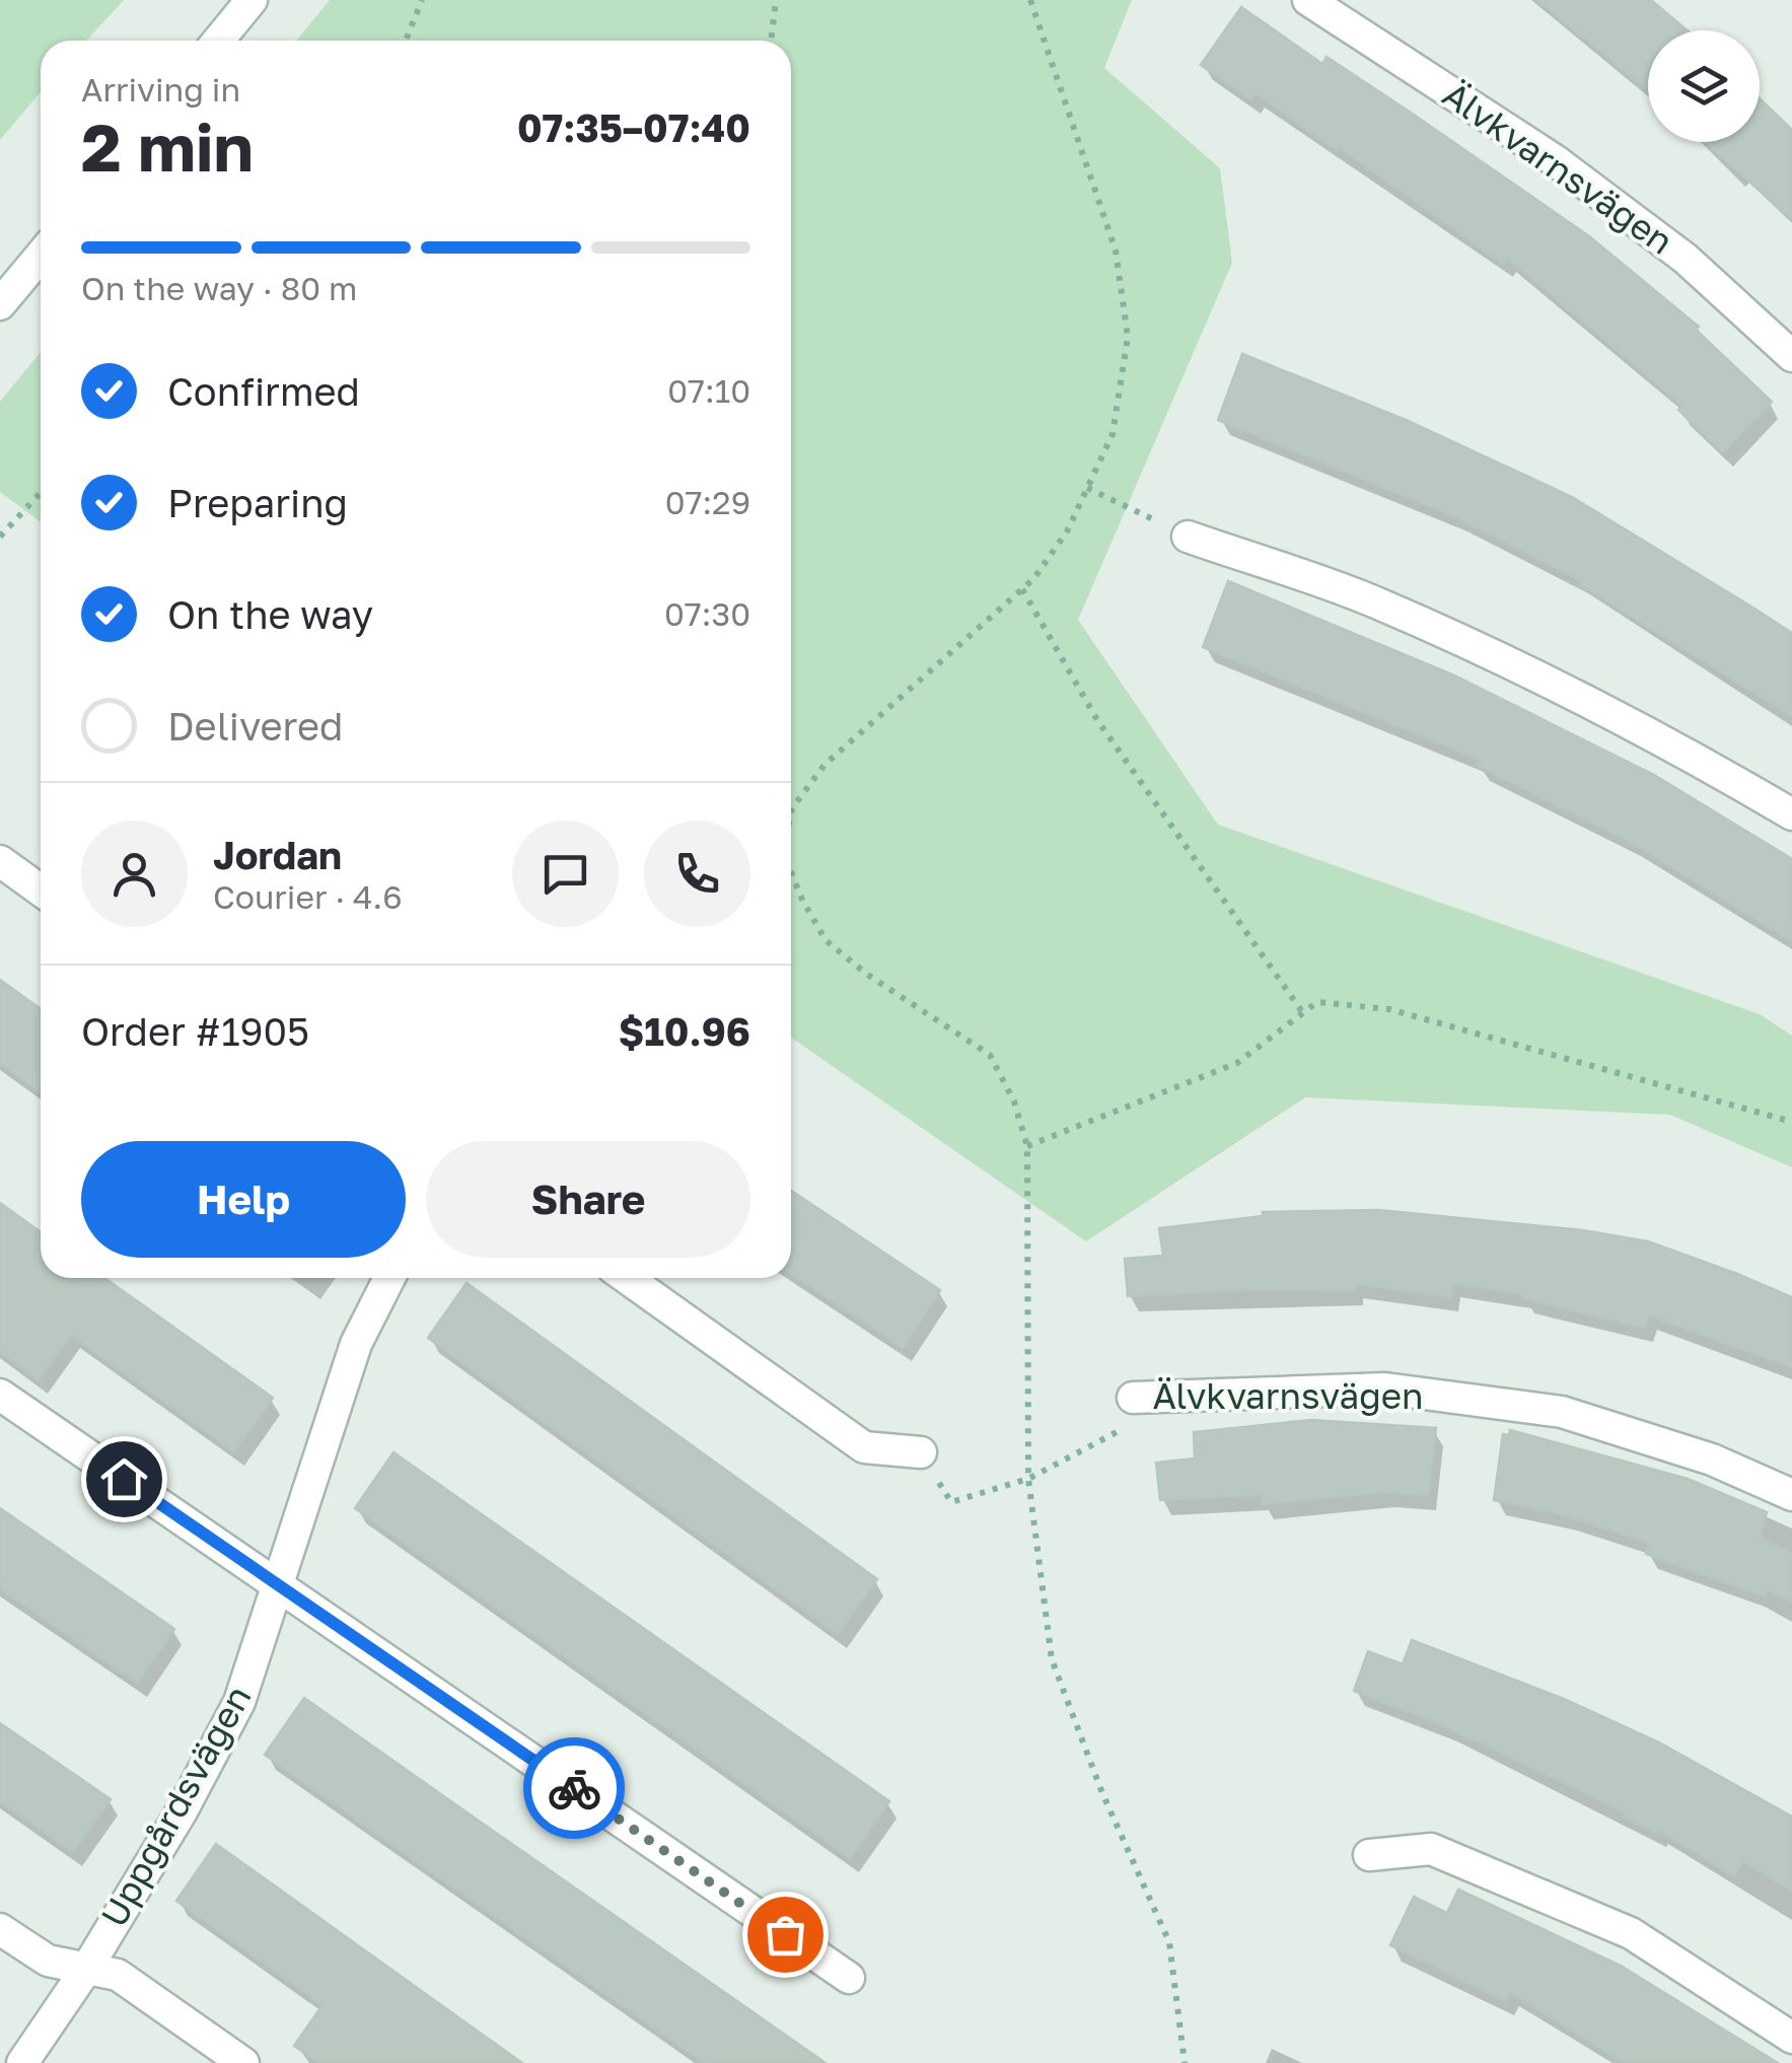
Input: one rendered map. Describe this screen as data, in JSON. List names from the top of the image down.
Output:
{
  "streets": {
    "street": ["Älvkvarnsvägen", "Uppgårdsvägen"]
  },
  "page": {
    "heading": ["2 min", "Arriving in", "07:35–07:40"],
    "panel": [
      "Jordan",
      "Courier · 4.6",
      "Order #1905",
      "$10.96"
    ],
    "bar": "On the way · 80 m",
    "list": [
      ["Confirmed", "07:10"],
      ["Preparing", "07:29"],
      ["On the way", "07:30"],
      "Delivered"
    ],
    "buttons": ["Help", "Share"]
  }
}
